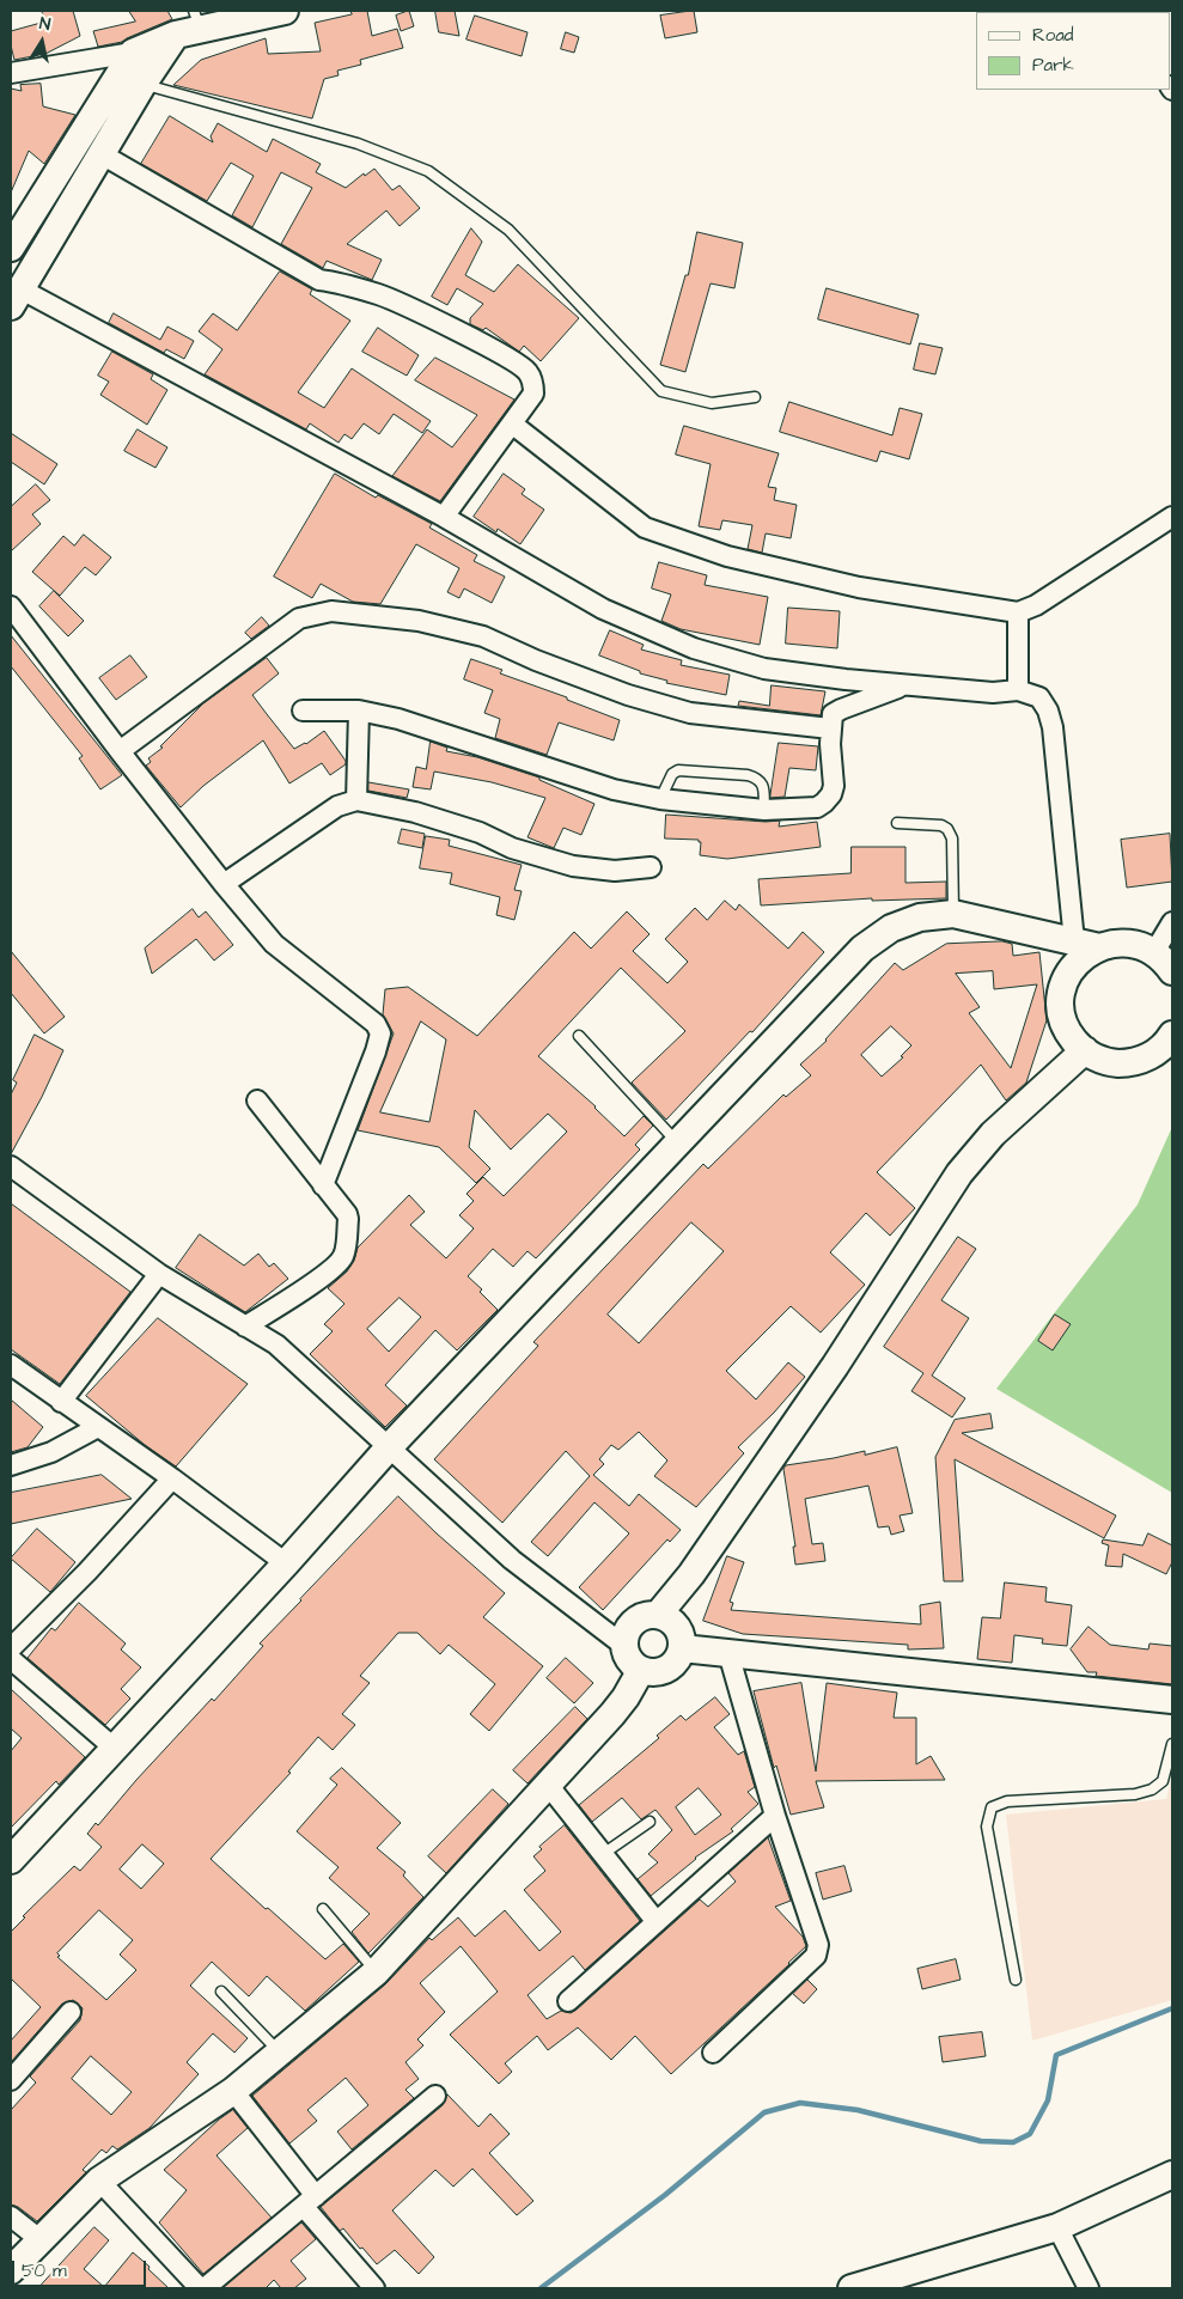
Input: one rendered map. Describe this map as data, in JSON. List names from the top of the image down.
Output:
{
  "legend": ["Road", "Park"],
  "scale_bar": "50 m",
  "north": "top"
}
